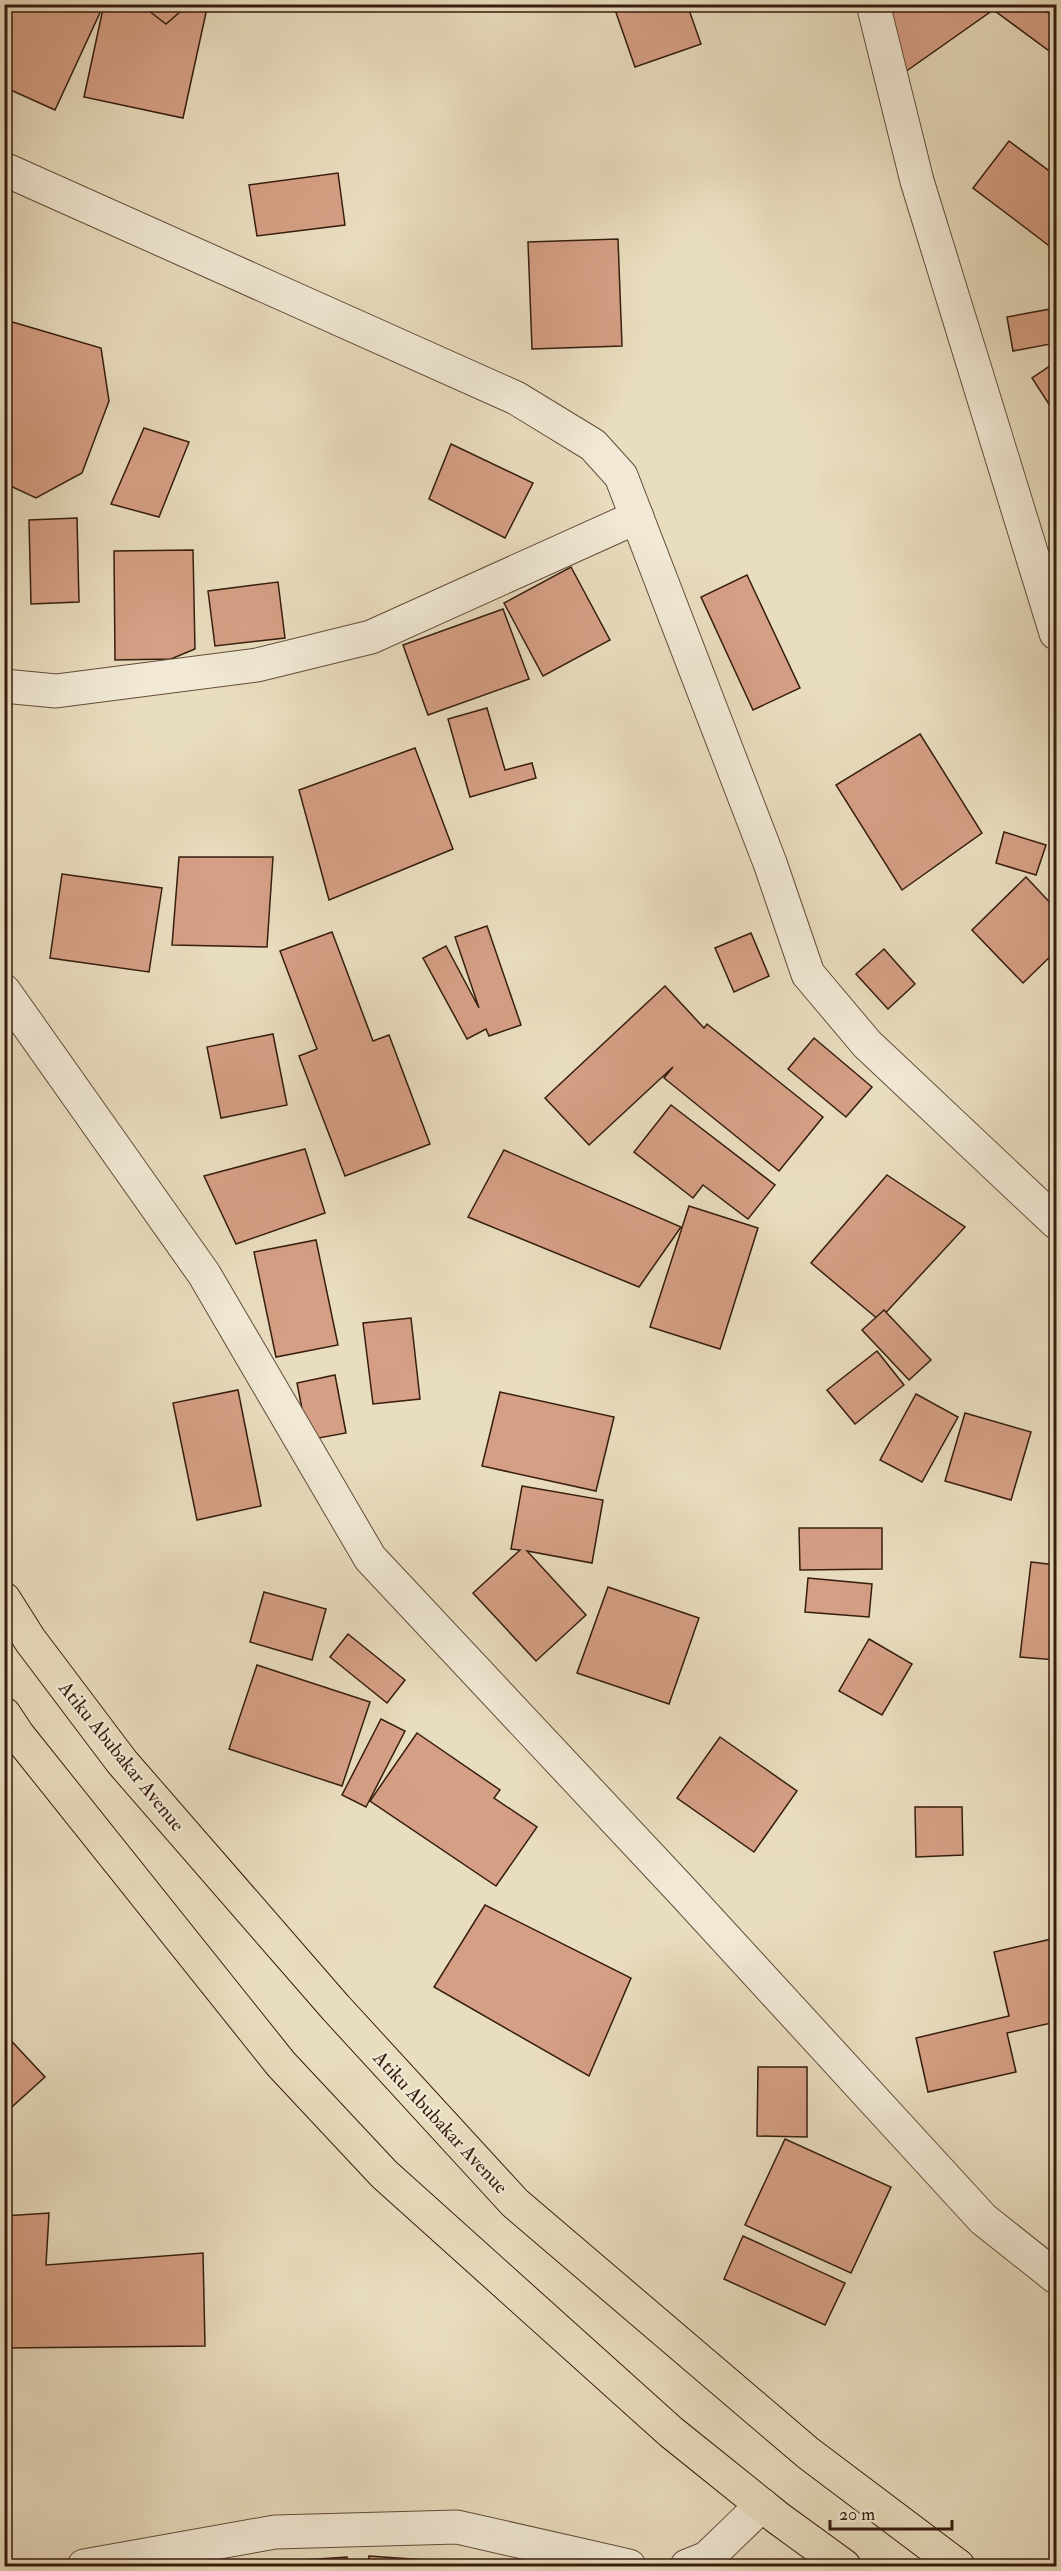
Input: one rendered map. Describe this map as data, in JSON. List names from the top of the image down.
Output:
{
  "streets": {
    "main road": ["Atiku Abubakar Avenue"]
  },
  "scale_bar": "20 m"
}
